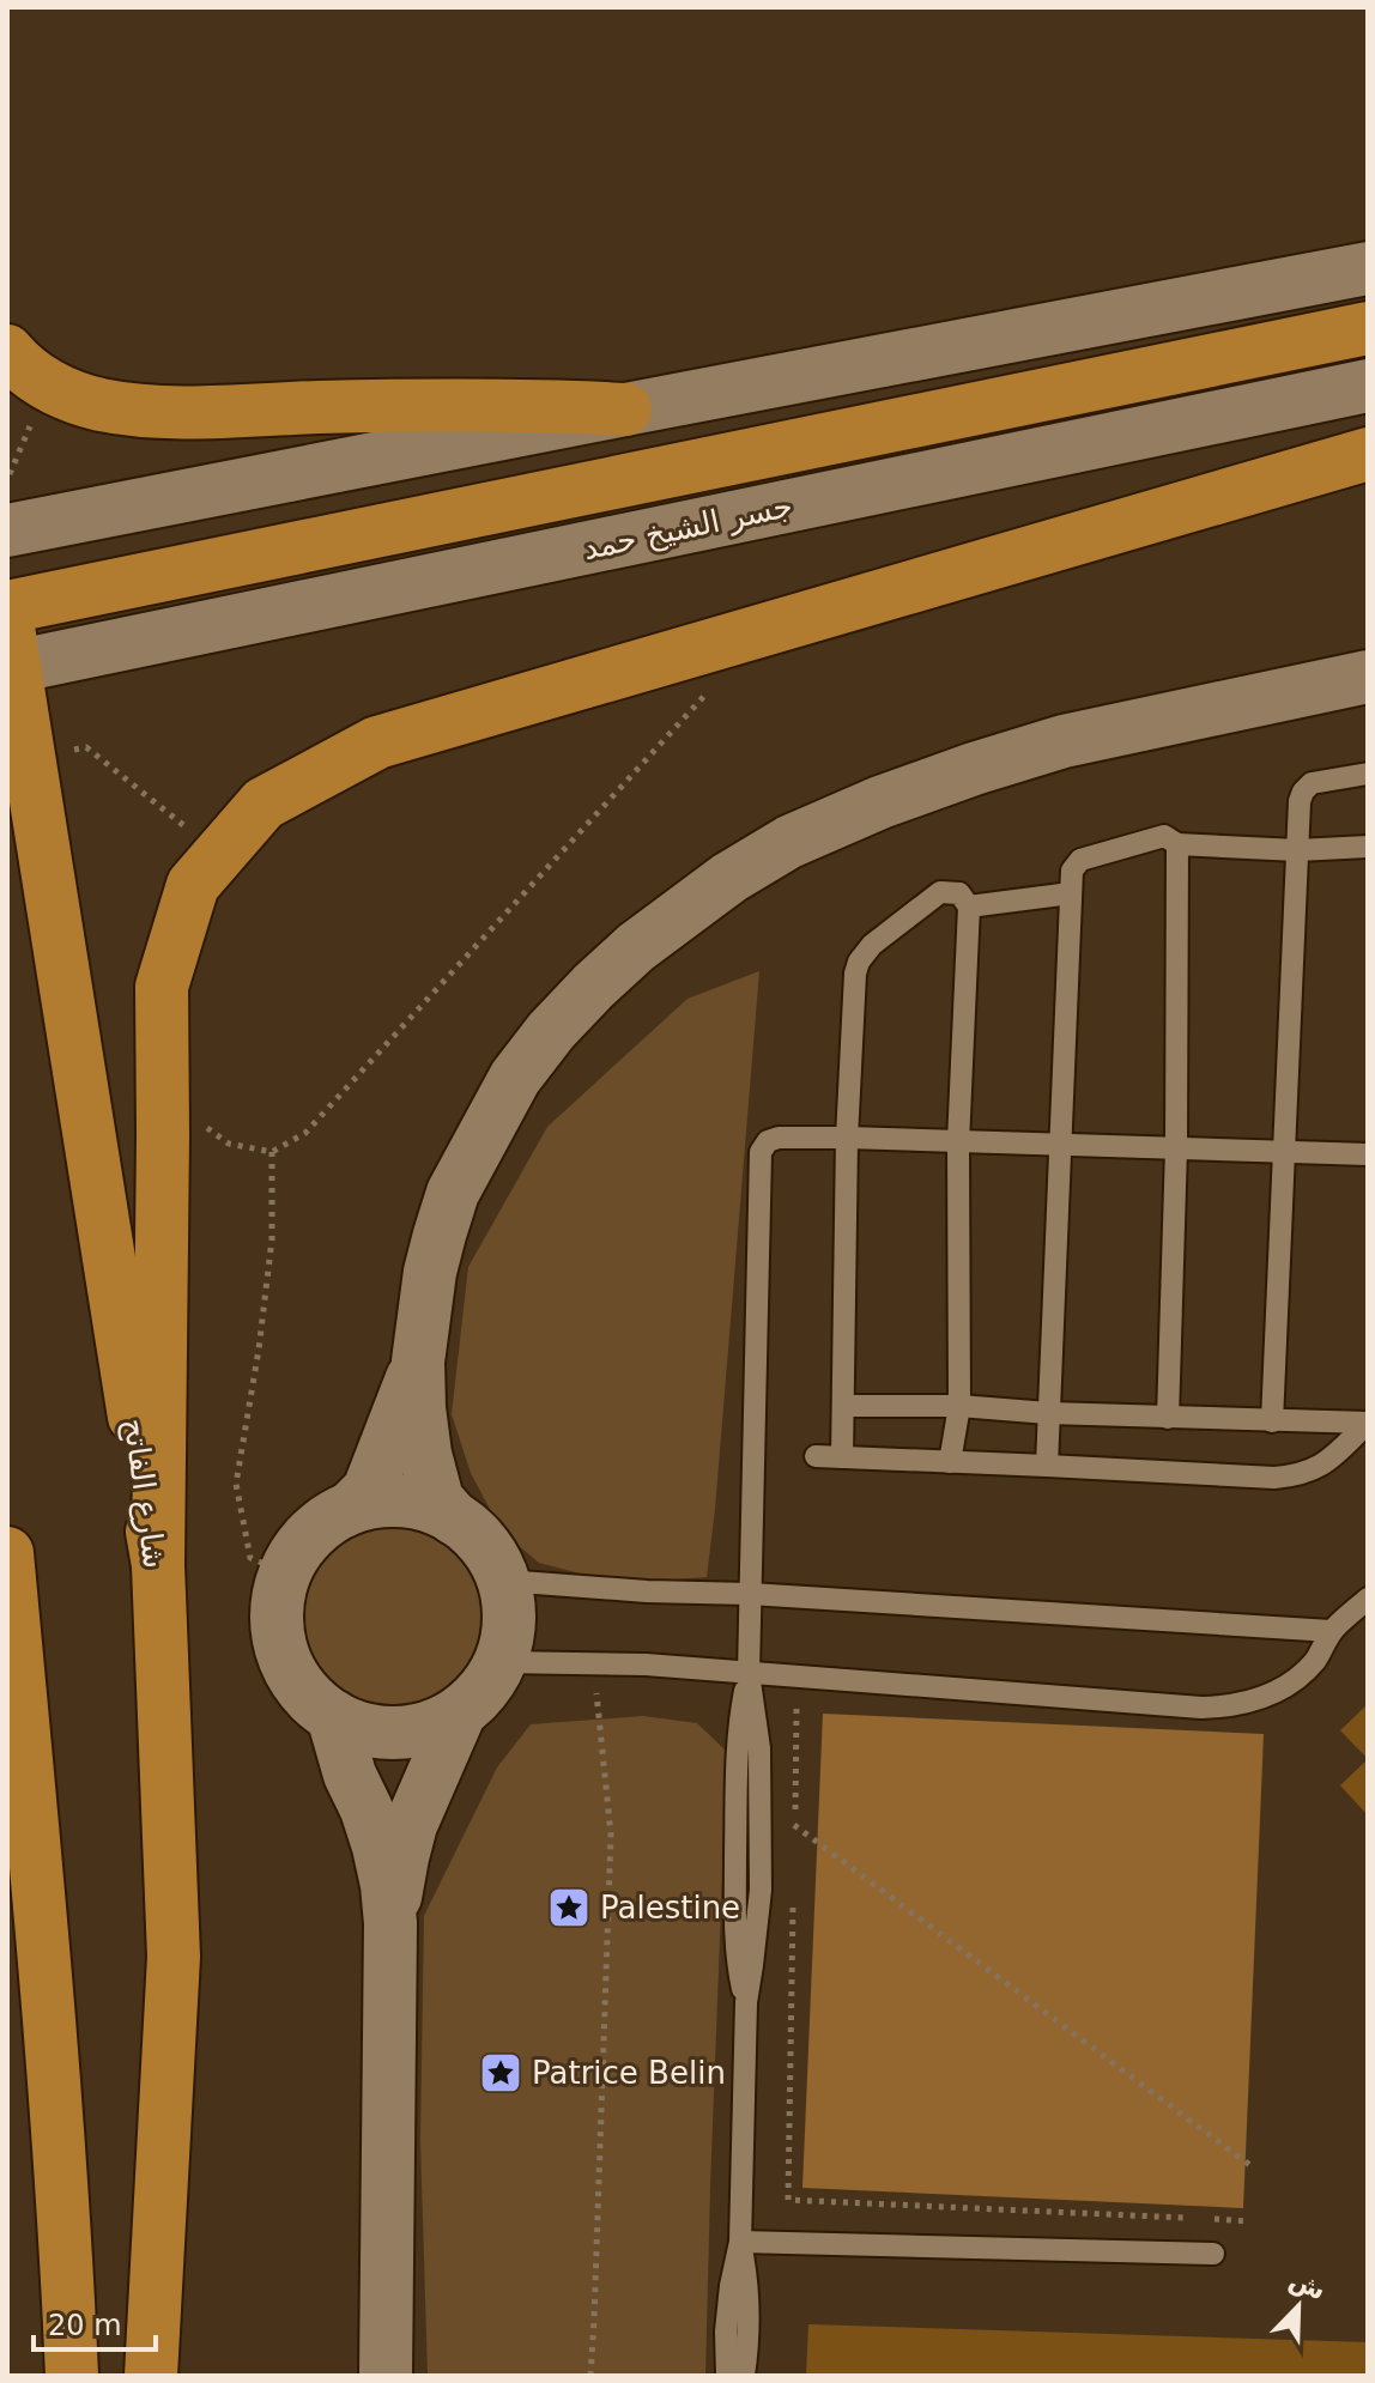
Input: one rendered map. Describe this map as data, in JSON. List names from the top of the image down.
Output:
{
  "streets": {
    "main road": ["شارع الفاتح"],
    "street": ["جسر الشيخ حمد"]
  },
  "crossings": [
    ["جسر الشيخ حمد", "شارع الفاتح"]
  ],
  "places": {
    "place": ["Palestine", "Patrice Belin"]
  },
  "scale_bar": "20 m",
  "north": "top right"
}
